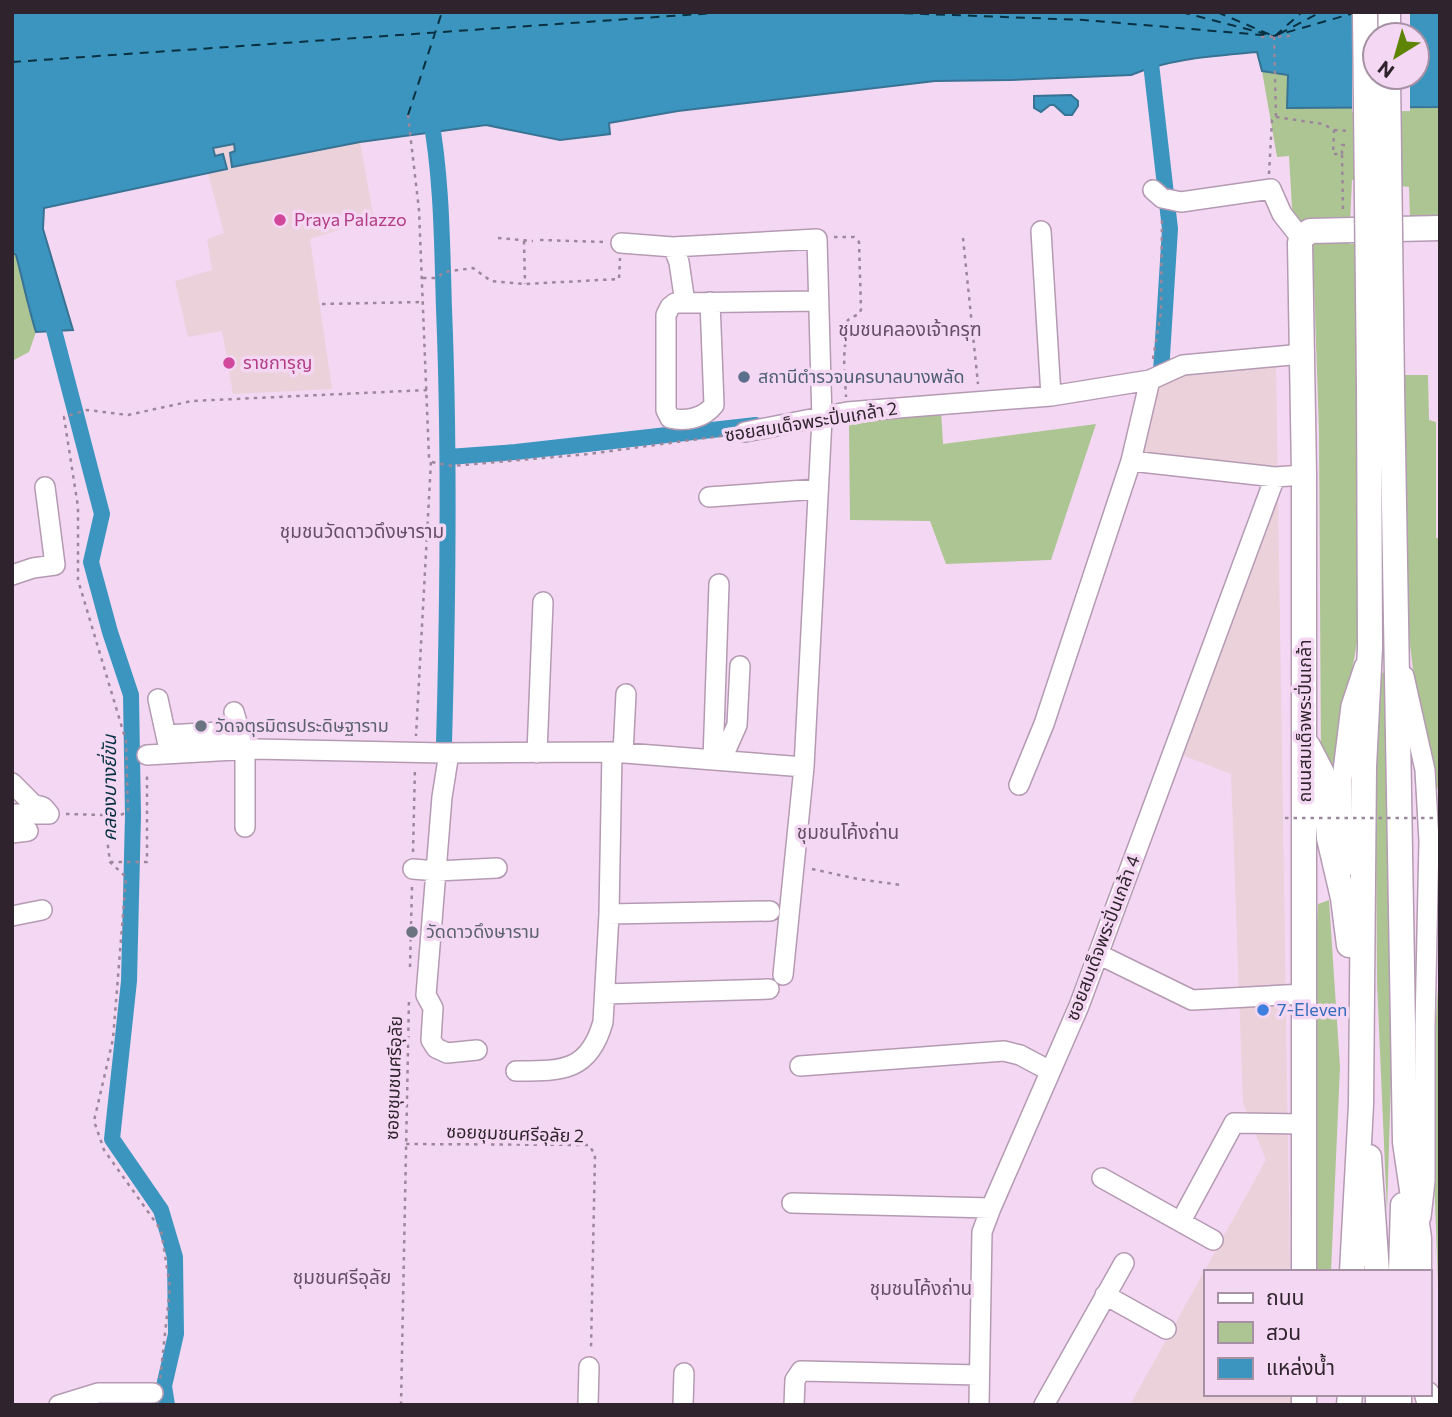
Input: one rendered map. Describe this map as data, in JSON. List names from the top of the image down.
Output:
{
  "streets": {
    "main road": ["ถนนสมเด็จพระปิ่นเกล้า"],
    "street": ["ซอยสมเด็จพระปิ่นเกล้า 2", "ซอยสมเด็จพระปิ่นเกล้า 4"],
    "path": ["ซอยชุมชนศรีอุลัย", "ซอยชุมชนศรีอุลัย 2"]
  },
  "crossings": [
    ["ซอยสมเด็จพระปิ่นเกล้า 2", "ถนนสมเด็จพระปิ่นเกล้า"],
    ["ซอยชุมชนศรีอุลัย", "ซอยชุมชนศรีอุลัย 2"]
  ],
  "districts": [
    "ชุมชนคลองเจ้าครุฑ",
    "ชุมชนวัดดาวดึงษาราม",
    "ชุมชนโค้งถ่าน",
    "ชุมชนศรีอุลัย",
    "ชุมชนโค้งถ่าน"
  ],
  "water": ["คลองบางยี่ขัน"],
  "places": [
    "Praya Palazzo",
    "ราชการุญ",
    "สถานีตำรวจนครบาลบางพลัด",
    "วัดจตุรมิตรประดิษฐาราม",
    "วัดดาวดึงษาราม",
    "7-Eleven"
  ],
  "legend": ["ถนน", "สวน", "แหล่งน้ำ"],
  "north": "bottom left"
}
